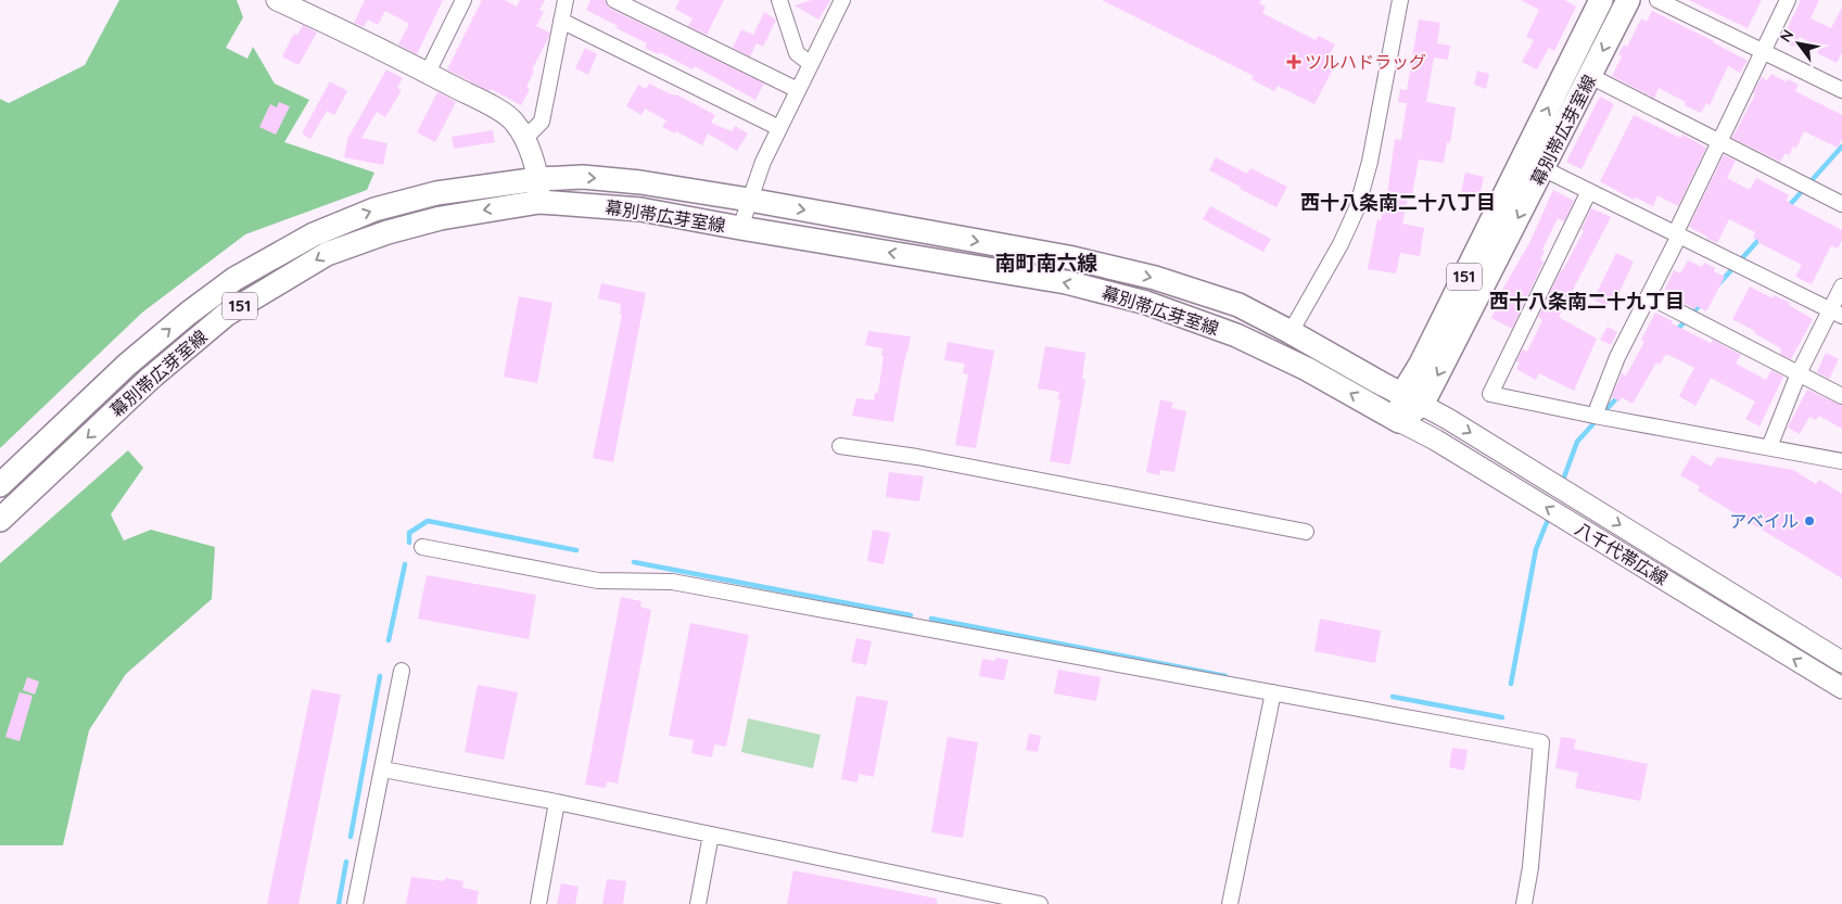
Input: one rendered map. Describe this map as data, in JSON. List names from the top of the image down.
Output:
{
  "streets": {
    "main road": ["幕別帯広芽室線", "151", "八千代帯広線"]
  },
  "crossings": [
    ["幕別帯広芽室線", "八千代帯広線"]
  ],
  "districts": ["西十八条南二十八丁目", "南町南六線", "西十八条南二十九丁目"],
  "places": {
    "health": ["ツルハドラッグ"],
    "other": ["アベイル"]
  },
  "north": "top left"
}
